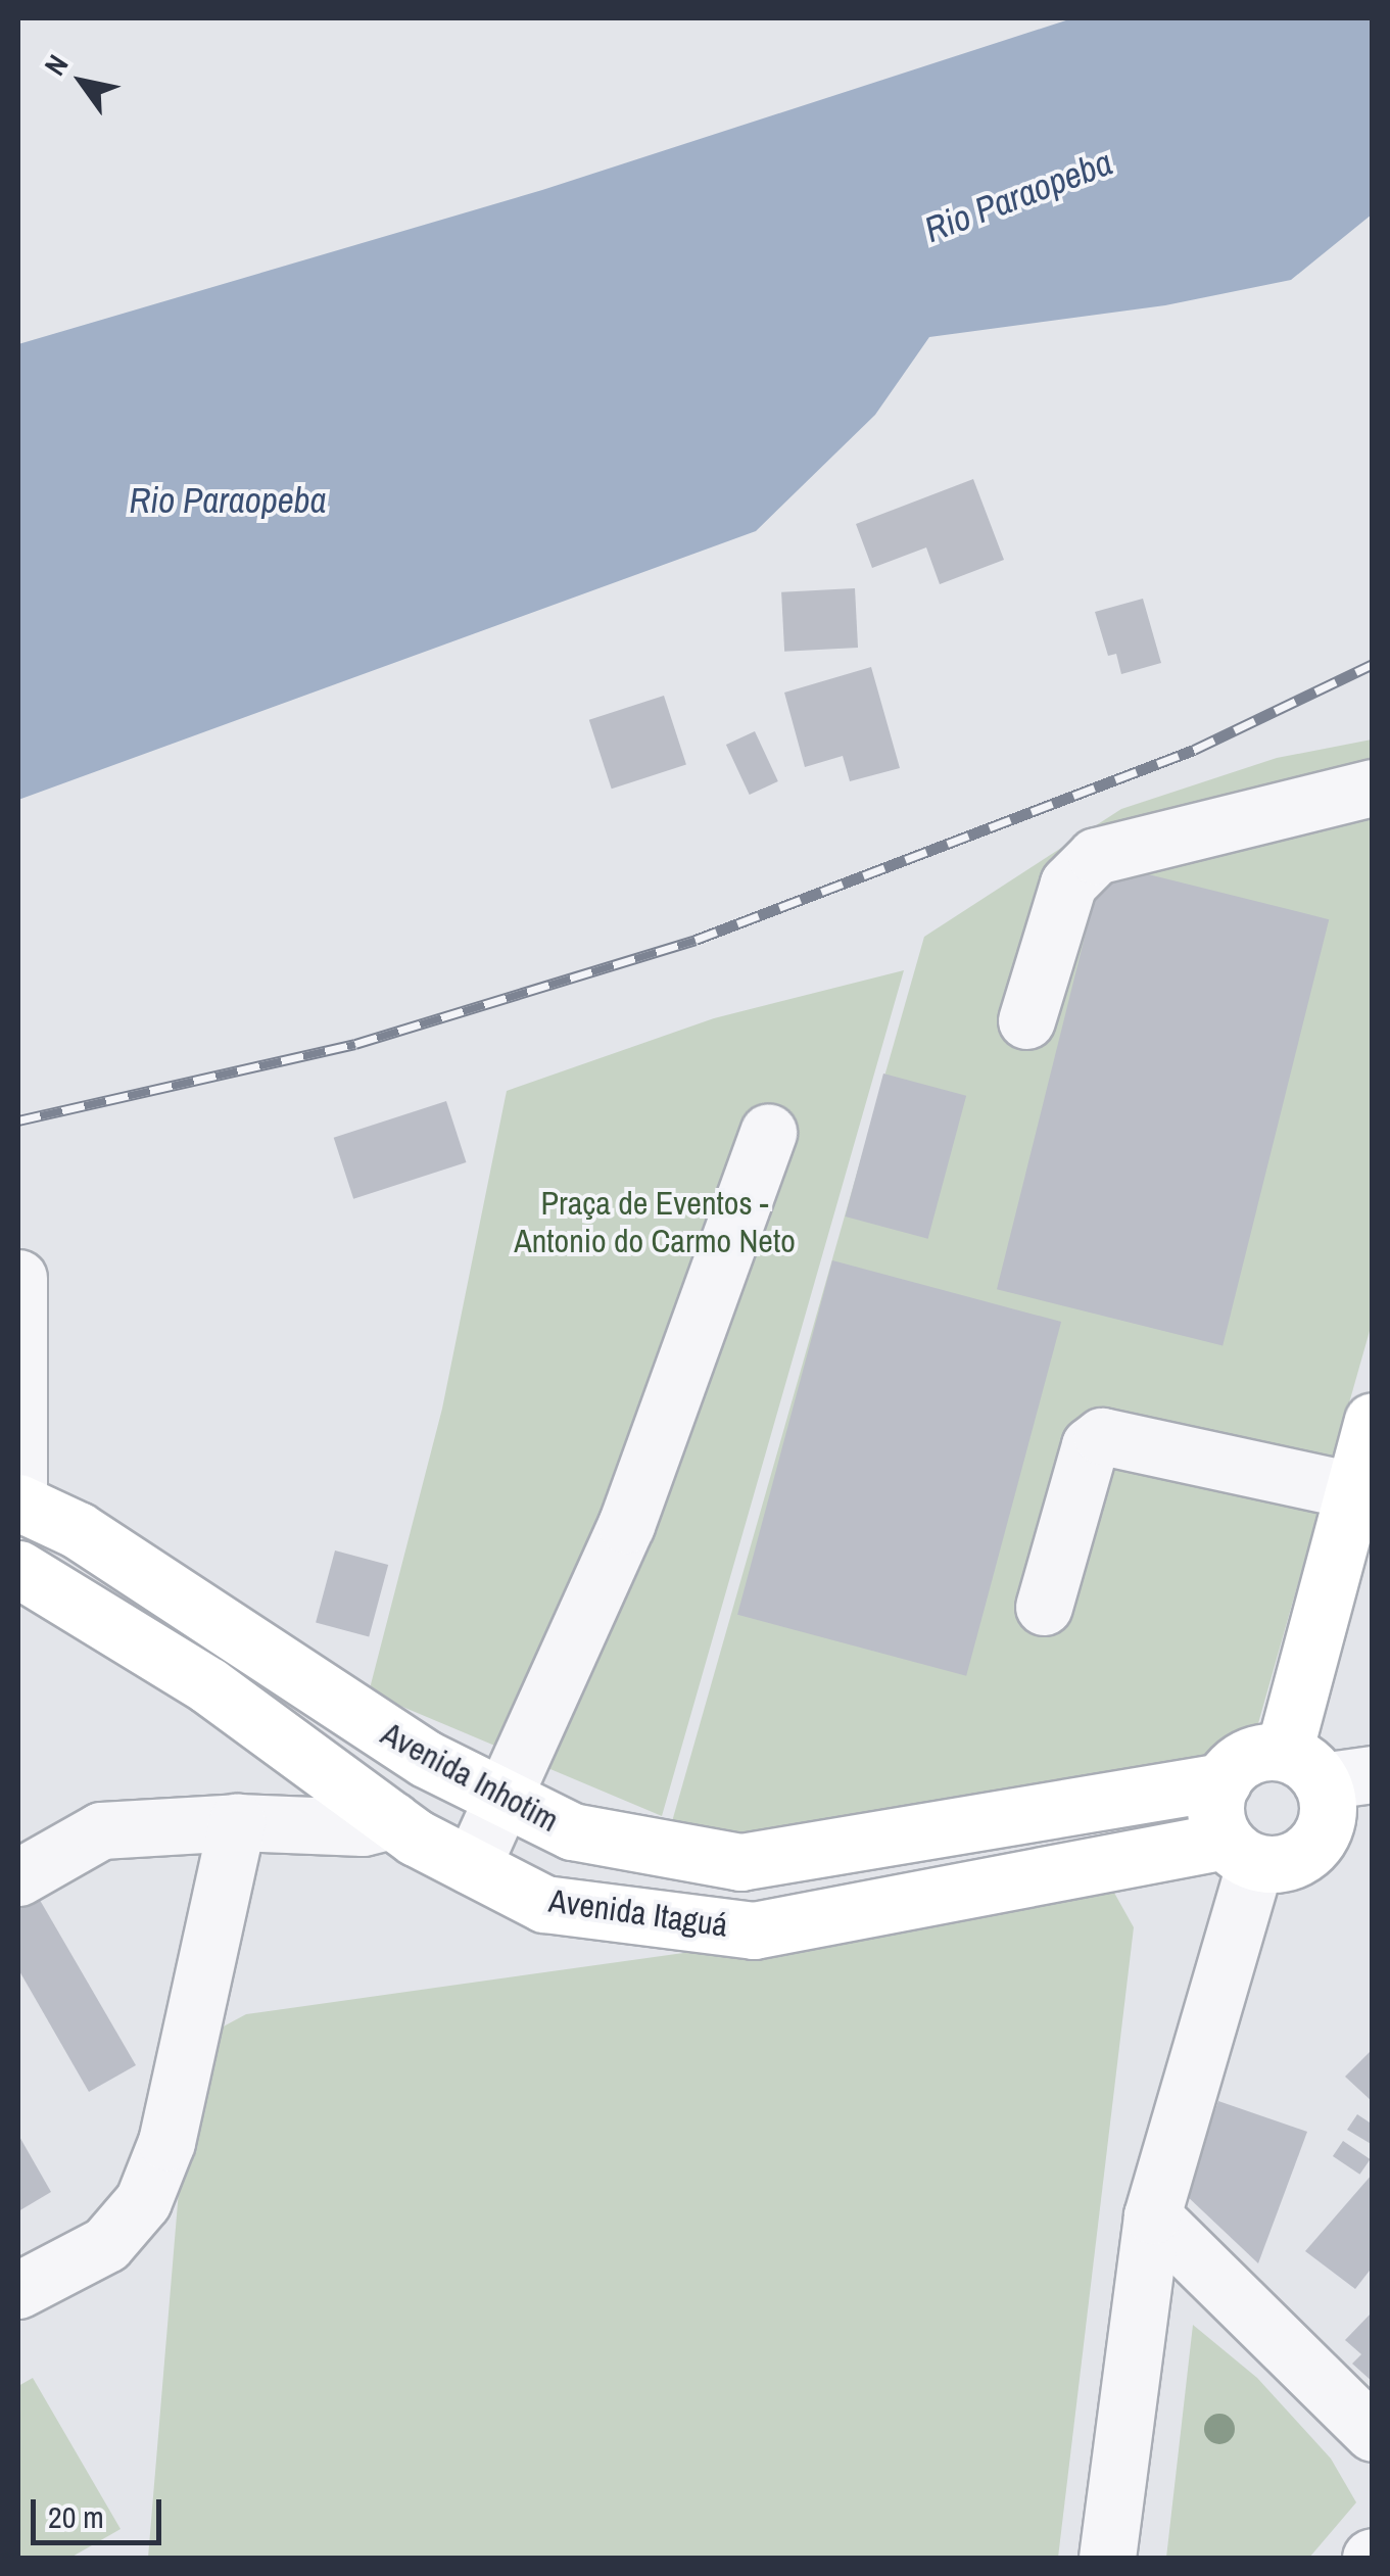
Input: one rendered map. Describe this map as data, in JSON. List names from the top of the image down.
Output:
{
  "streets": {
    "main road": ["Avenida Inhotim", "Avenida Itaguá"]
  },
  "crossings": [
    ["Avenida Inhotim", "Avenida Itaguá"]
  ],
  "water": ["Rio Paraopeba"],
  "parks": ["Praça de Eventos - Antonio do Carmo Neto"],
  "scale_bar": "20 m",
  "north": "top left"
}
